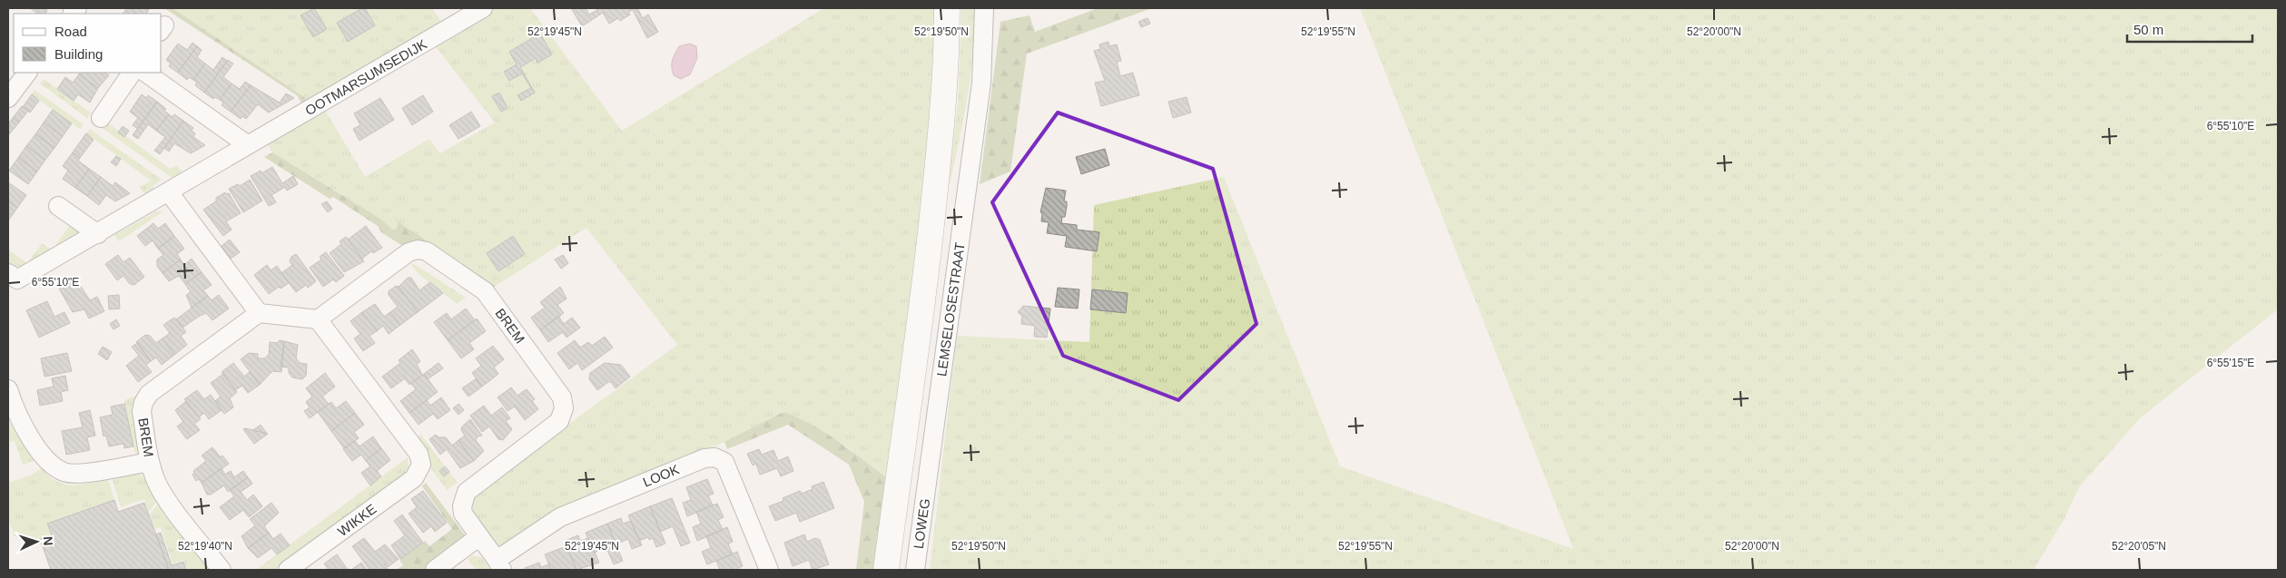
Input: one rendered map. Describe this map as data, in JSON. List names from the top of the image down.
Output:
{
  "streets": {
    "street": [
      "OOTMARSUMSEDIJK",
      "LEMSELOSESTRAAT",
      "BREM",
      "LOOK",
      "WIKKE",
      "LOWEG"
    ]
  },
  "crossings": [
    ["LEMSELOSESTRAAT", "LOWEG"],
    ["BREM", "WIKKE"]
  ],
  "legend": ["Road", "Building"],
  "scale_bar": "50 m",
  "north": "right",
  "coordinates": [
    "52°19'45\"N",
    "52°19'50\"N",
    "52°19'55\"N",
    "52°20'00\"N",
    "6°55'10\"E",
    "6°55'15\"E",
    "52°19'40\"N",
    "52°20'05\"N"
  ]
}
